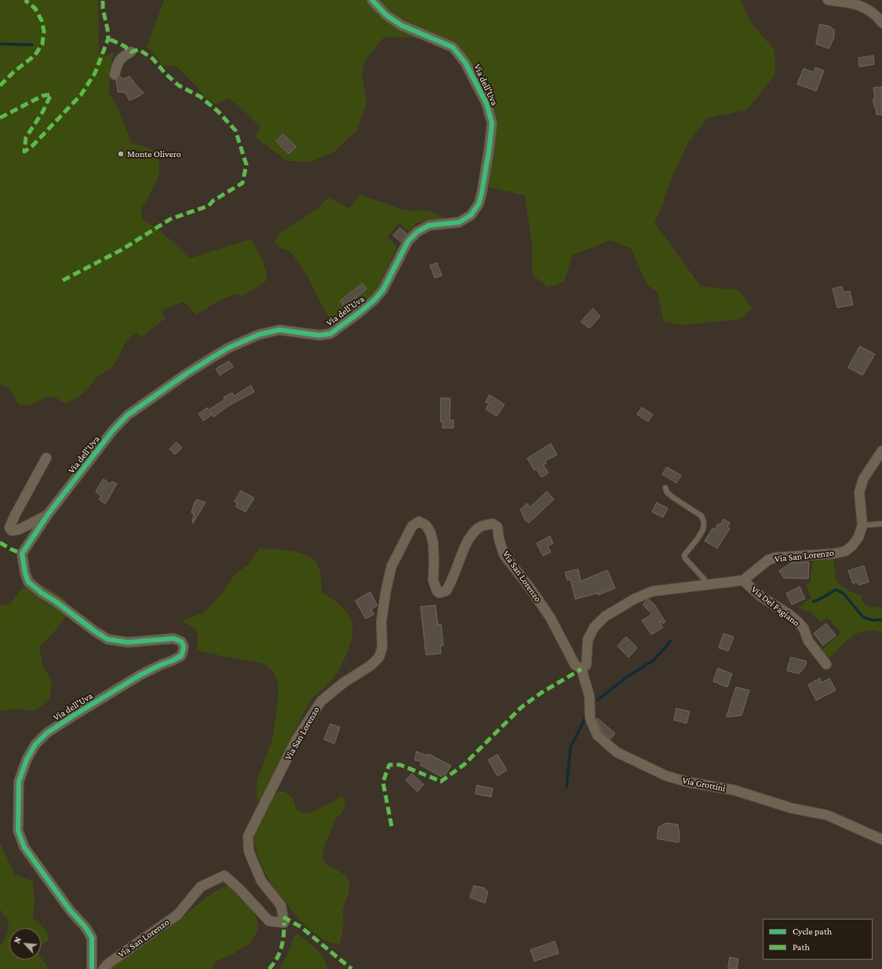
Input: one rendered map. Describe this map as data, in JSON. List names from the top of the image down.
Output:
{
  "streets": {
    "street": [
      "Via dell'Uva",
      "Via San Lorenzo",
      "Via Del Fagiano",
      "Via Grottini"
    ]
  },
  "crossings": [
    ["Via San Lorenzo", "Via Del Fagiano"],
    ["Via San Lorenzo", "Via Grottini"]
  ],
  "places": ["Monte Olivero"],
  "legend": ["Cycle path", "Path"],
  "north": "top left"
}
